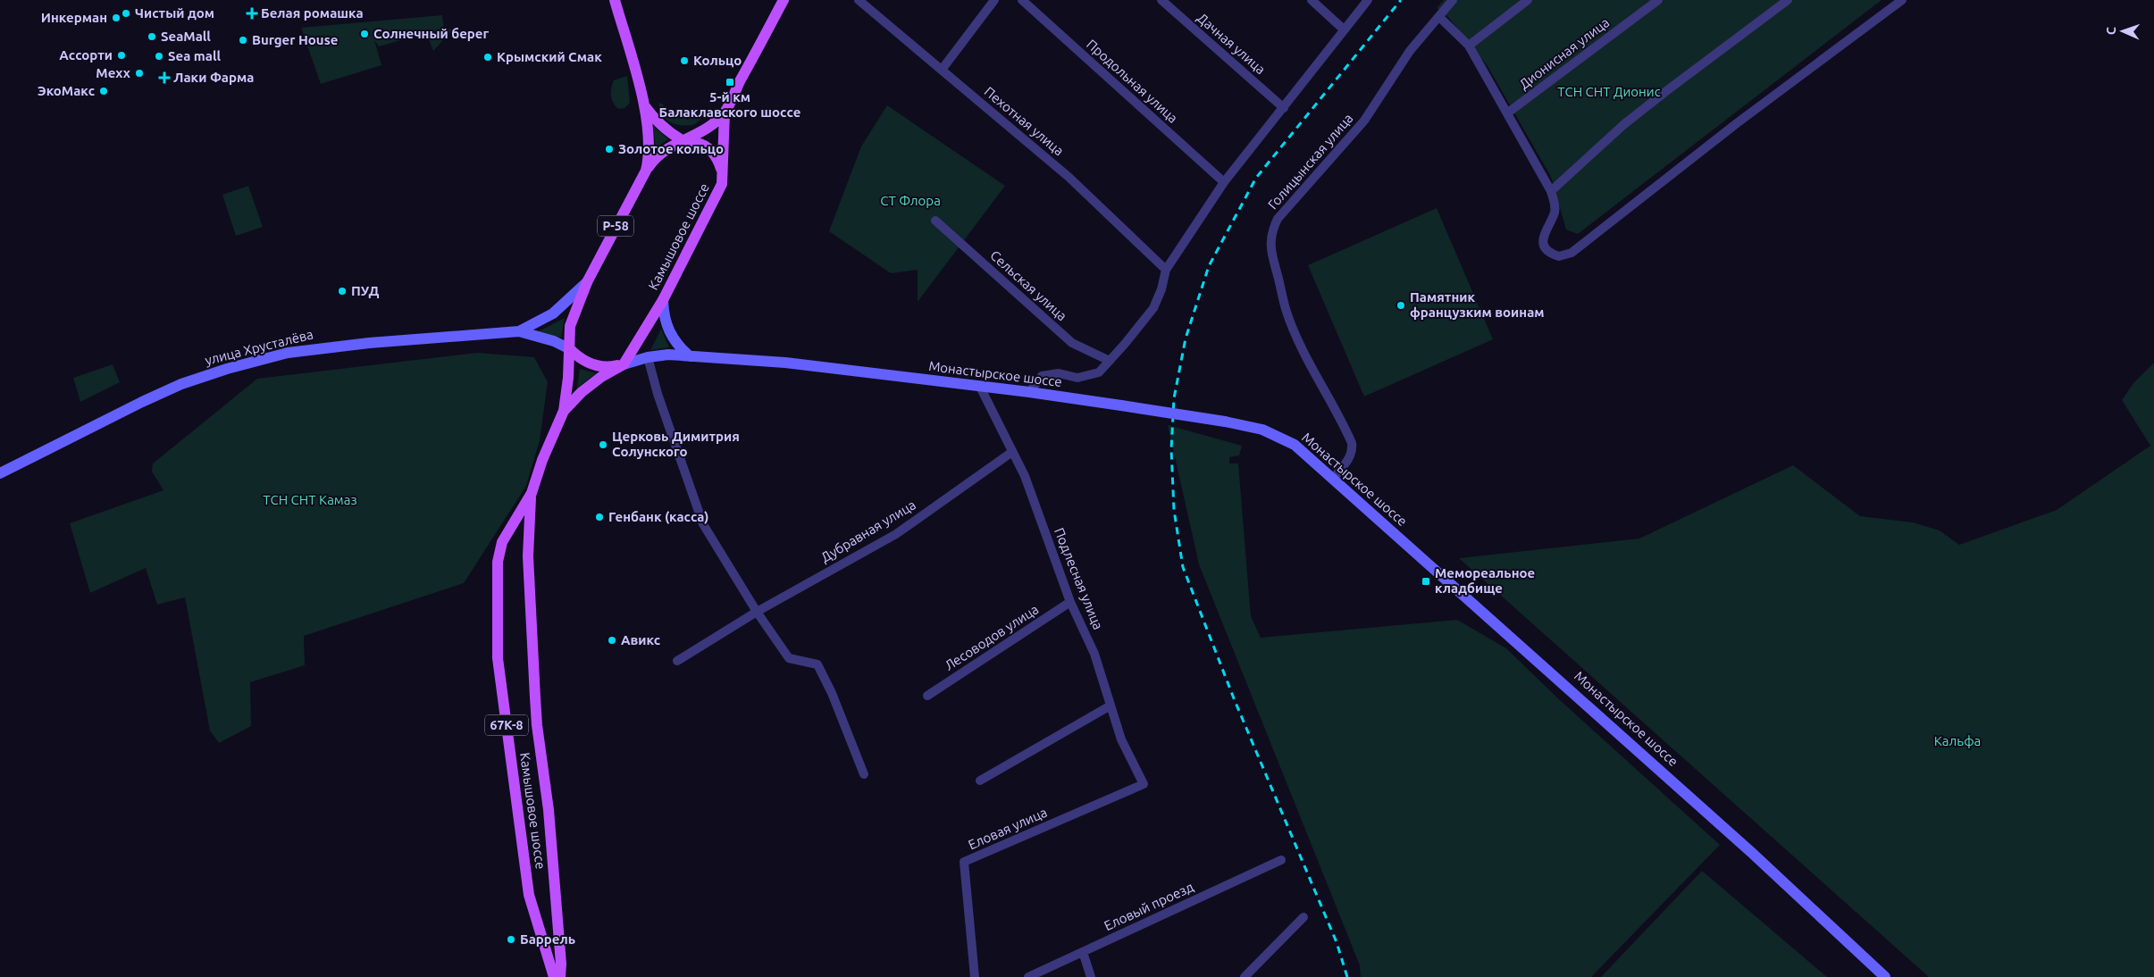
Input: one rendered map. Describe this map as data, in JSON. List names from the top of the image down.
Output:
{
  "streets": {
    "main road": [
      "Р-58",
      "Камышовое шоссе",
      "улица Хрусталёва",
      "Монастырское шоссе",
      "67К-8"
    ],
    "street": [
      "Дачная улица",
      "Дионисная улица",
      "Продольная улица",
      "Пехотная улица",
      "Голицынская улица",
      "Сельская улица",
      "Дубравная улица",
      "Подлесная улица",
      "Лесоводов улица",
      "Еловая улица",
      "Еловый проезд"
    ]
  },
  "crossings": [
    ["Голицынская улица", "Монастырское шоссе"],
    ["Р-58", "Камышовое шоссе"],
    ["Камышовое шоссе", "улица Хрусталёва"],
    ["Камышовое шоссе", "Монастырское шоссе"],
    ["Камышовое шоссе", "67К-8"],
    ["улица Хрусталёва", "Монастырское шоссе"],
    ["Монастырское шоссе", "Подлесная улица"],
    ["Монастырское шоссе", "67К-8"],
    ["Дубравная улица", "Подлесная улица"],
    ["Подлесная улица", "Лесоводов улица"],
    ["Подлесная улица", "Еловая улица"]
  ],
  "parks": [
    "ТСН СНТ Дионис",
    "СТ Флора",
    "ТСН СНТ Камаз",
    "Кальфа"
  ],
  "places": {
    "other": [
      "Чистый дом",
      "Инкерман",
      "Солнечный берег",
      "SeaMall",
      "Burger House",
      "Ассорти",
      "Sea mall",
      "Крымский Смак",
      "Кольцо",
      "Mexx",
      "ЭкоМакс",
      "Золотое кольцо",
      "ПУД",
      "Памятник французким воинам",
      "Церковь Димитрия Солунского",
      "Генбанк (касса)",
      "Авикс",
      "Баррель"
    ],
    "health": ["Белая ромашка", "Лаки Фарма"],
    "transit": ["5-й км Балаклавского шоссе", "Мемореальное кладбище"]
  },
  "north": "left"
}
